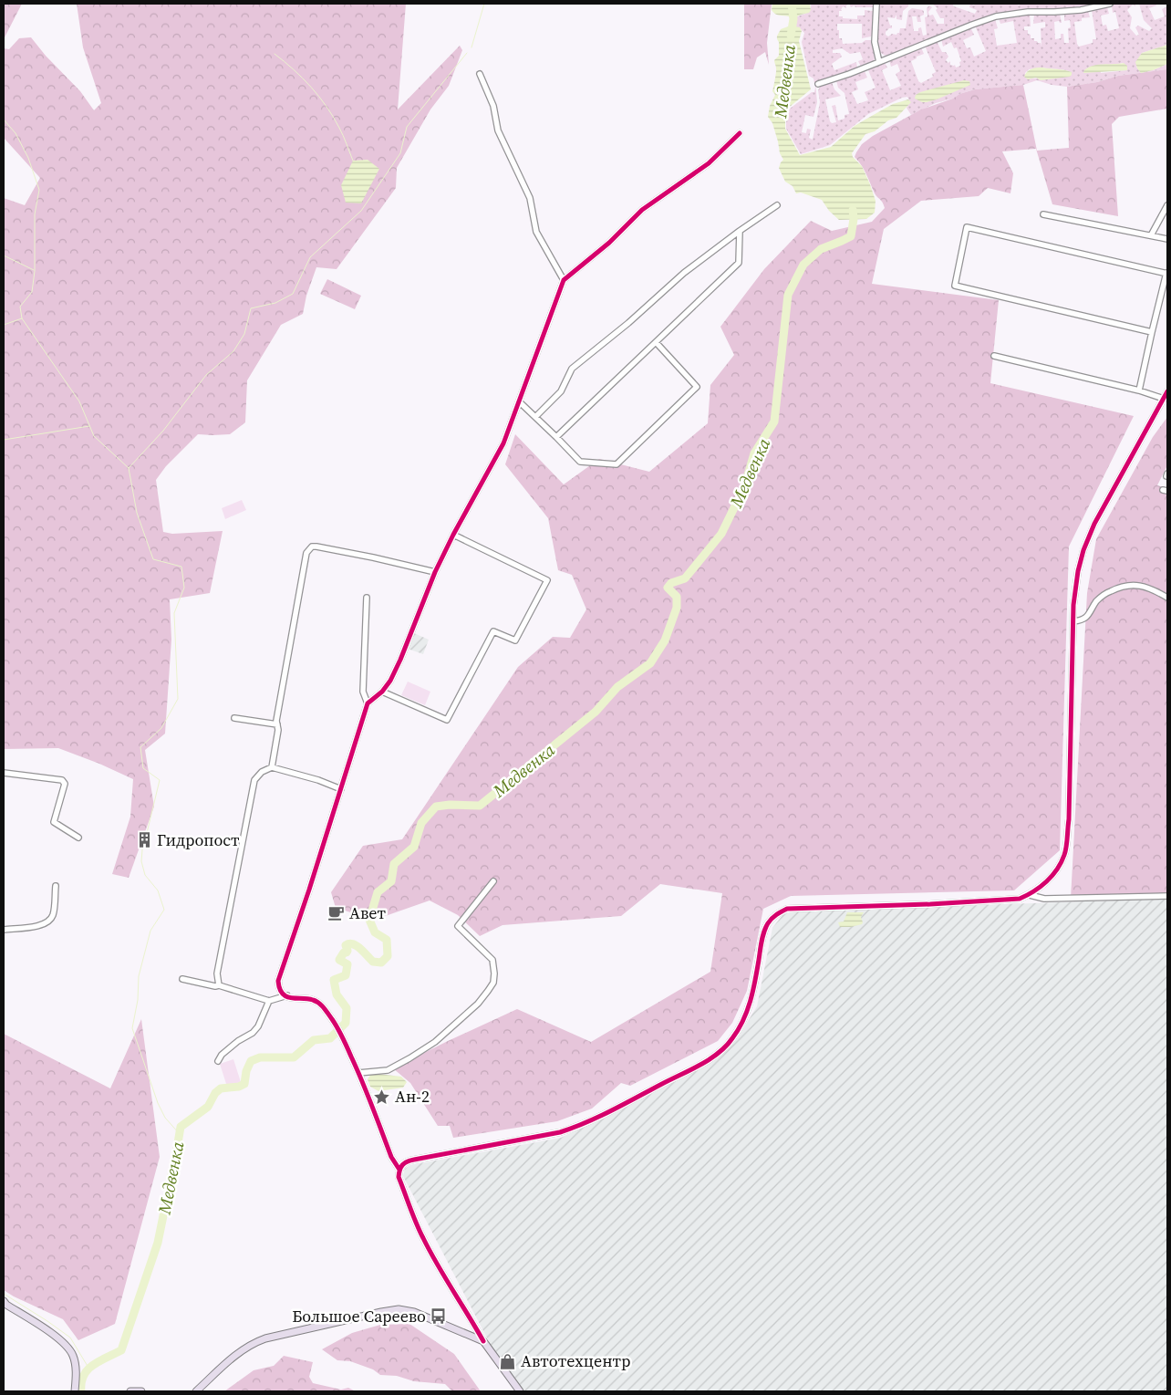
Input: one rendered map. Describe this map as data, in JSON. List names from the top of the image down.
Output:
{
  "water": ["Медвенка"],
  "places": {
    "building": ["Гидропост"],
    "cafe": ["Авет"],
    "place": ["Ан-2"],
    "bus stop": ["Большое Сареево"],
    "shop": ["Автотехцентр"]
  }
}
